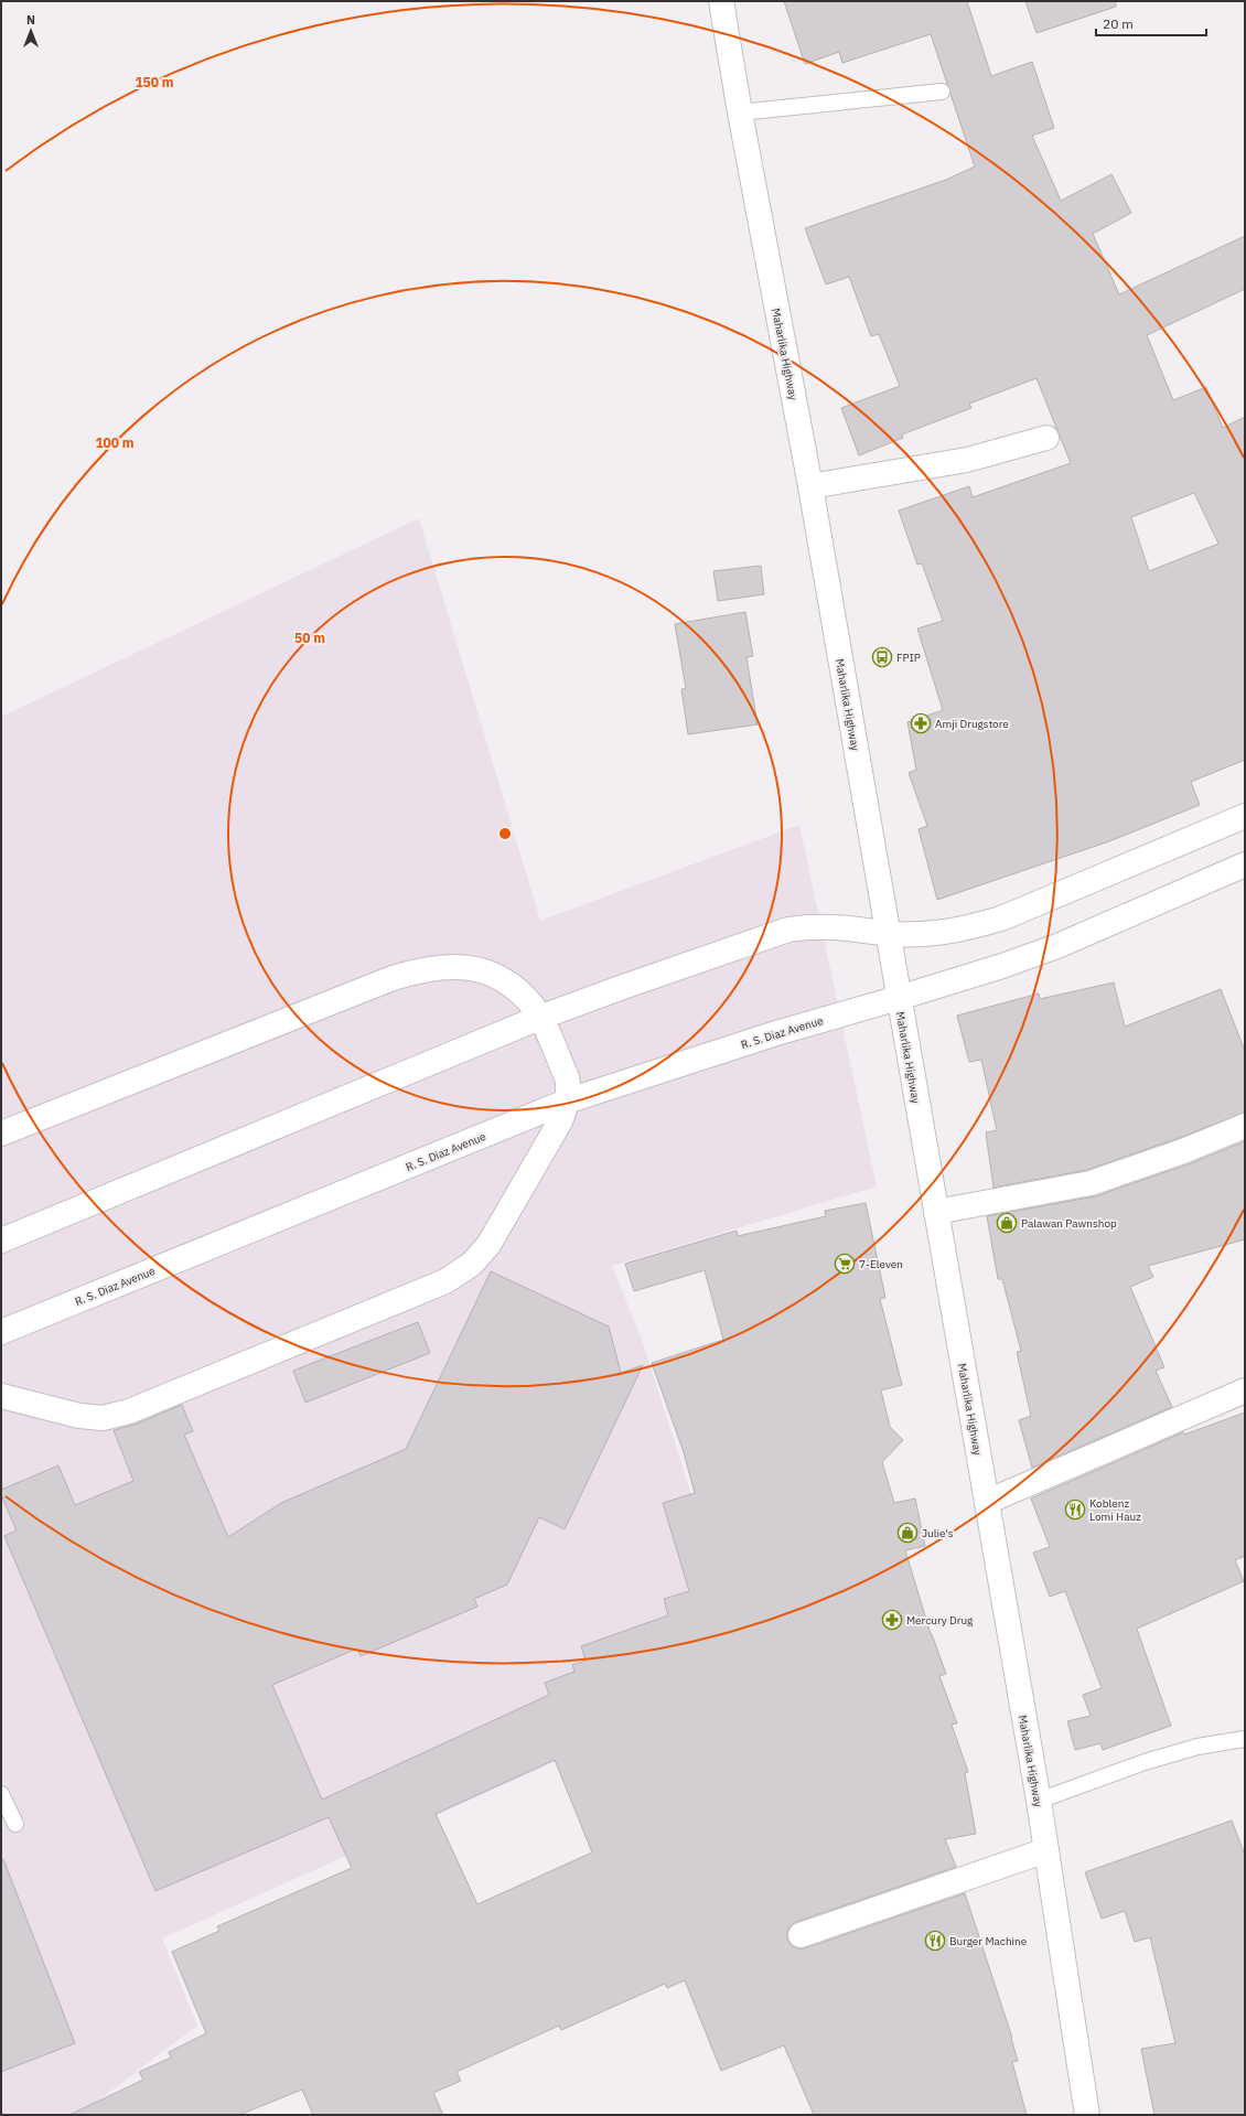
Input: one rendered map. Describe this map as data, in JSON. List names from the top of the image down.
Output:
{
  "streets": {
    "main road": ["Maharlika Highway", "R. S. Diaz Avenue"]
  },
  "crossings": [
    ["Maharlika Highway", "R. S. Diaz Avenue"]
  ],
  "places": {
    "bus stop": ["FPIP"],
    "pharmacy": ["Amji Drugstore", "Mercury Drug"],
    "shop": ["Palawan Pawnshop", "Julie's"],
    "supermarket": ["7-Eleven"],
    "restaurant": ["Koblenz Lomi Hauz", "Burger Machine"]
  },
  "scale_bar": "20 m",
  "north": "top",
  "rings": ["150 m", "100 m", "50 m"]
}
